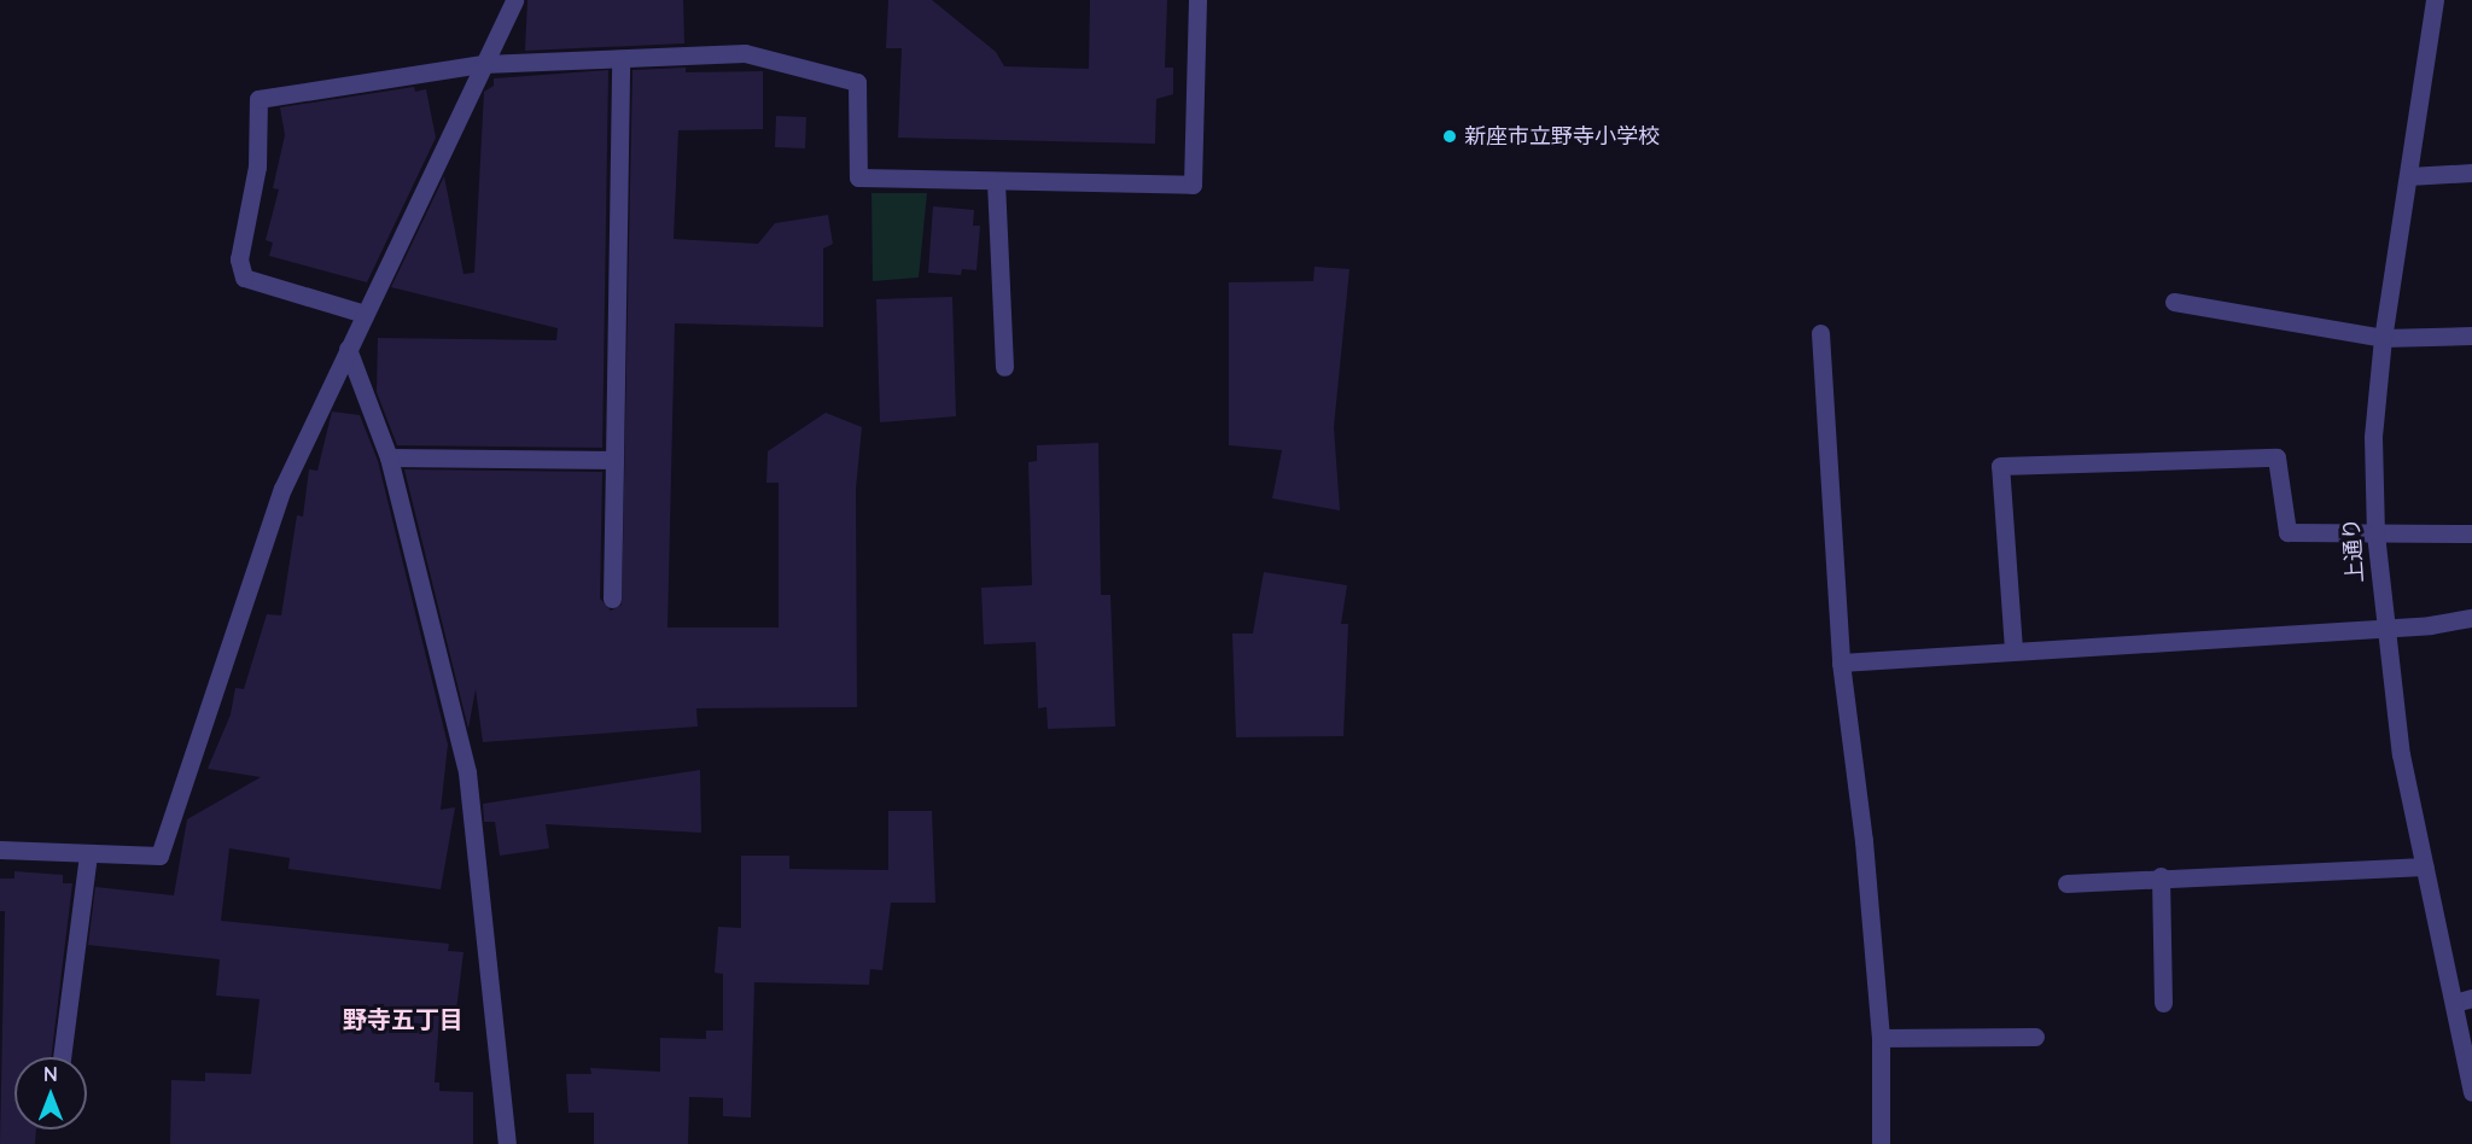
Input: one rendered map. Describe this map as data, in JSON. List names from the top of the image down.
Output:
{
  "streets": {
    "street": ["上通り"]
  },
  "districts": ["野寺五丁目"],
  "places": ["新座市立野寺小学校"],
  "north": "top"
}
